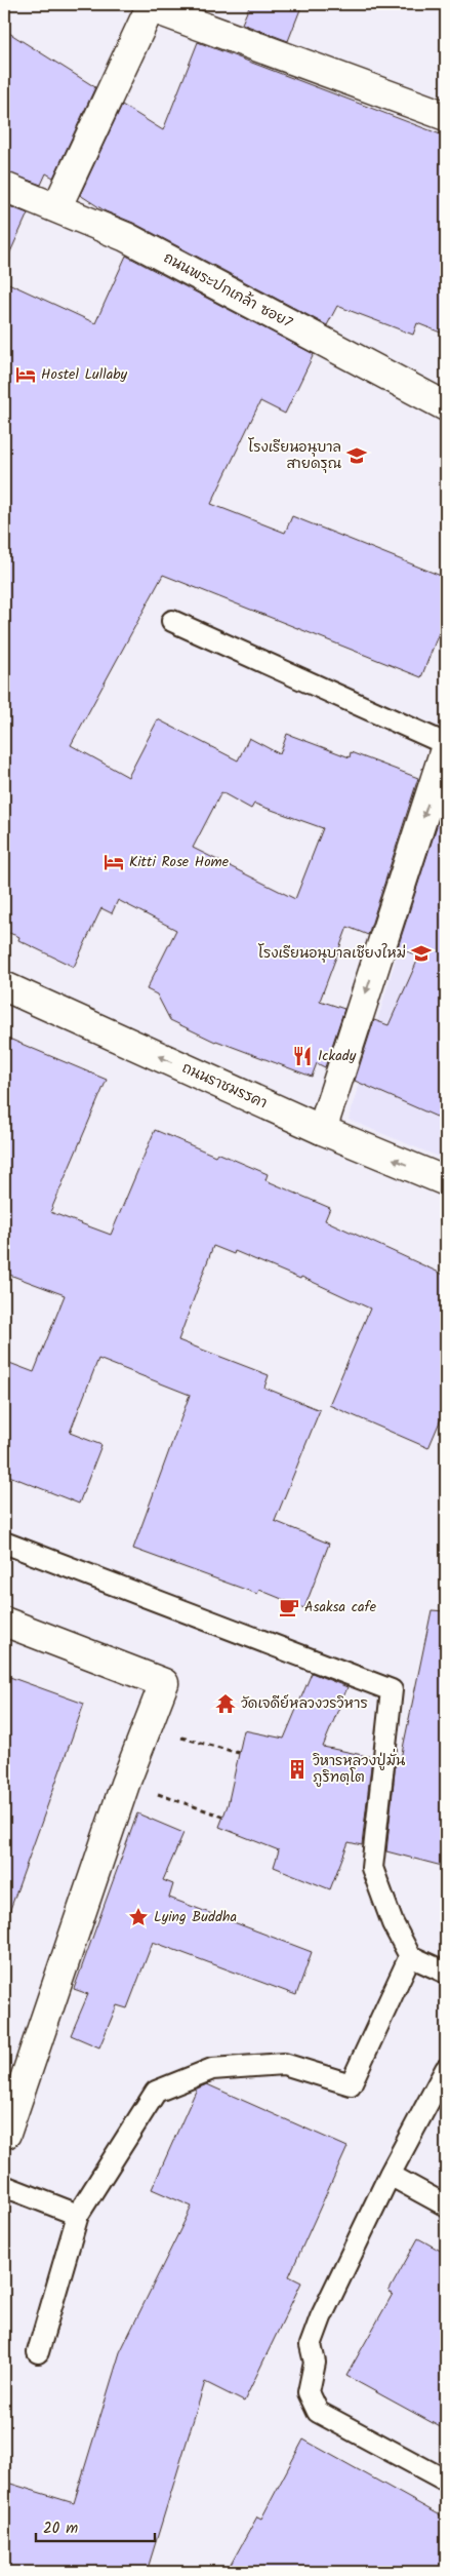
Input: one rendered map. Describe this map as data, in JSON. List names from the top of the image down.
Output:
{
  "streets": {
    "street": ["ถนนพระปกเกล้า ซอย7", "ถนนราชมรรคา"]
  },
  "one_way": ["ถนนราชมรรคา"],
  "places": {
    "hotel": ["Hostel Lullaby", "Kitti Rose Home"],
    "school or university": ["โรงเรียนอนุบาล สายดรุณ", "โรงเรียนอนุบาลเชียงใหม่"],
    "restaurant": ["Ickady"],
    "cafe": ["Asaksa cafe"],
    "temple": ["วัดเจดีย์หลวงวรวิหาร"],
    "building": ["วิหารหลวงปู่มั่น ภูริทตฺโต"],
    "place": ["Lying Buddha"]
  },
  "scale_bar": "20 m"
}
